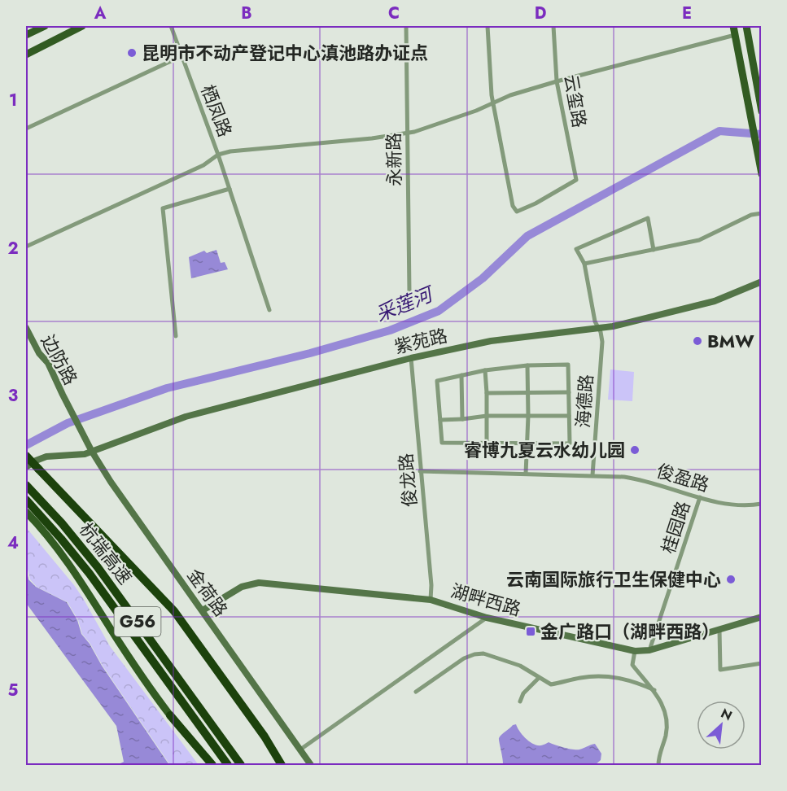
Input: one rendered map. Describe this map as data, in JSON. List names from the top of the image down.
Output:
{
  "streets": {
    "highway": ["杭瑞高速", "G56"],
    "street": [
      "云玺路",
      "栖凤路",
      "永新路",
      "紫苑路",
      "边防路",
      "海德路",
      "俊盈路",
      "俊龙路",
      "桂园路",
      "金荷路",
      "湖畔西路"
    ]
  },
  "crossings": [
    ["紫苑路", "海德路"],
    ["紫苑路", "俊龙路"],
    ["紫苑路", "金荷路"],
    ["边防路", "金荷路"],
    ["海德路", "俊盈路"],
    ["俊盈路", "俊龙路"],
    ["俊盈路", "桂园路"],
    ["俊龙路", "湖畔西路"],
    ["桂园路", "湖畔西路"],
    ["金荷路", "湖畔西路"]
  ],
  "water": ["采莲河"],
  "places": {
    "other": [
      "昆明市不动产登记中心滇池路办证点",
      "BMW",
      "睿博九夏云水幼儿园",
      "云南国际旅行卫生保健中心"
    ],
    "transit": ["金广路口（湖畔西路）"]
  },
  "north": "top right",
  "grid": {
    "columns": [
      "A",
      "B",
      "C",
      "D",
      "E"
    ],
    "rows": [
      "1",
      "2",
      "3",
      "4",
      "5"
    ]
  }
}
